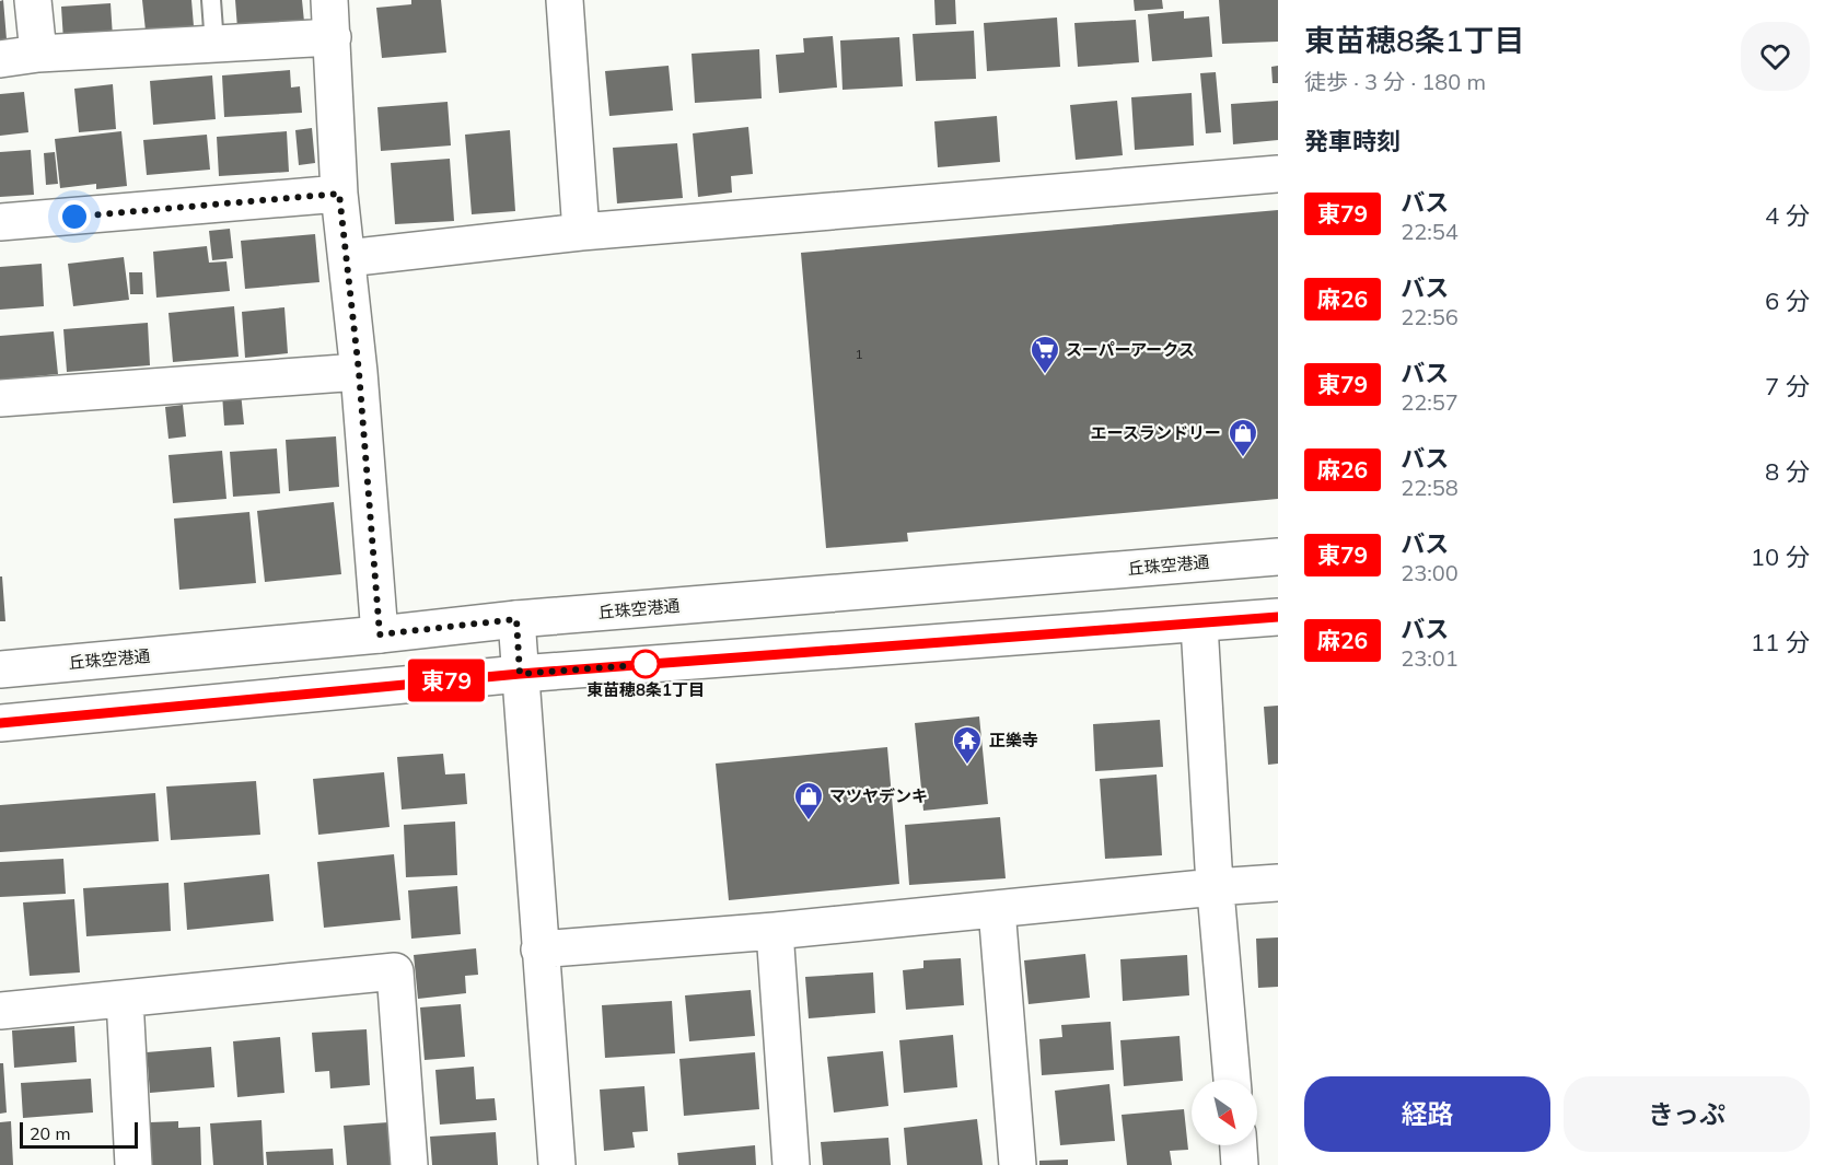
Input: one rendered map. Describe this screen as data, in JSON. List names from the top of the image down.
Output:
{
  "streets": {
    "street": ["丘珠空港通"]
  },
  "places": {
    "supermarket": ["スーパーアークス"],
    "shop": ["エースランドリー", "マツヤデンキ"],
    "other": ["東苗穂8条1丁目"],
    "temple": ["正樂寺"]
  },
  "lines": ["bus line 東79"],
  "house_numbers": ["1"],
  "scale_bar": "20 m",
  "north": "bottom right",
  "page": {
    "on_map": "東79",
    "heading": [
      ["東苗穂8条1丁目", "徒歩 · 3 分 · 180 m"],
      "発車時刻"
    ],
    "list": [
      {
        "mark": "東79",
        "name": "バス",
        "note": "22:54",
        "value": "4 分"
      },
      {
        "mark": "麻26",
        "name": "バス",
        "note": "22:56",
        "value": "6 分"
      },
      {
        "mark": "東79",
        "name": "バス",
        "note": "22:57",
        "value": "7 分"
      },
      {
        "mark": "麻26",
        "name": "バス",
        "note": "22:58",
        "value": "8 分"
      },
      {
        "mark": "東79",
        "name": "バス",
        "note": "23:00",
        "value": "10 分"
      },
      {
        "mark": "麻26",
        "name": "バス",
        "note": "23:01",
        "value": "11 分"
      }
    ],
    "buttons": ["経路", "きっぷ"],
    "scale": "20 m"
  }
}
